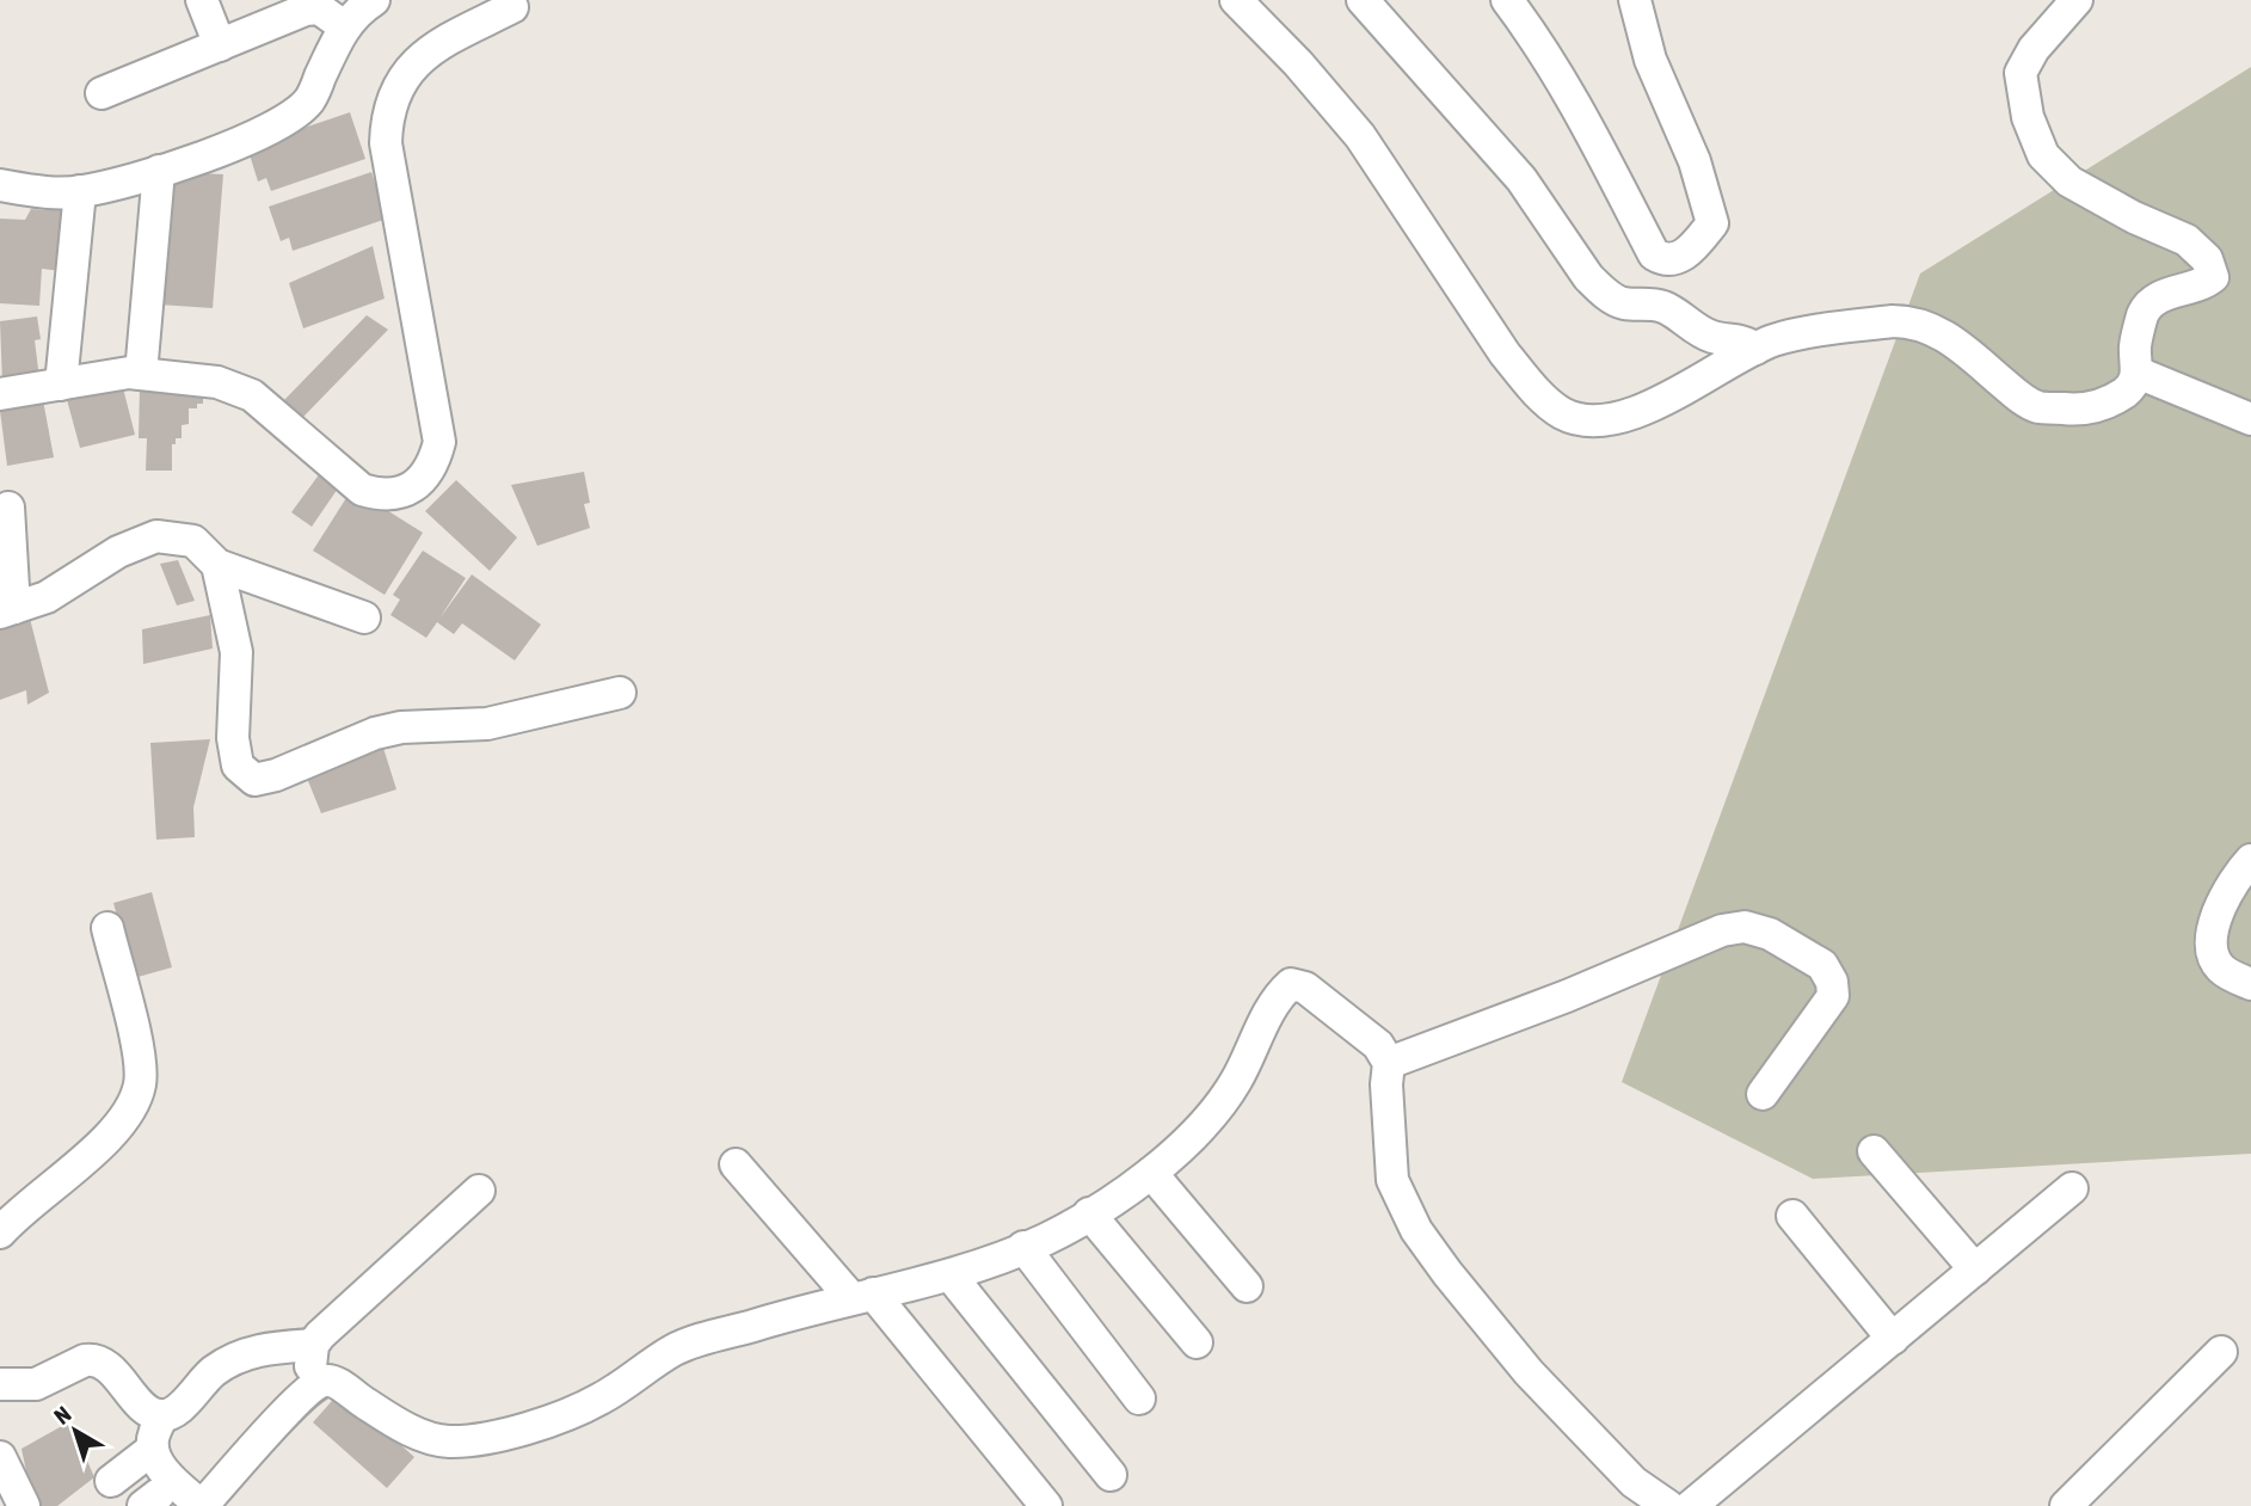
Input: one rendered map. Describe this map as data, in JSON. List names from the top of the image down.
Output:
{
  "north": "top left"
}
